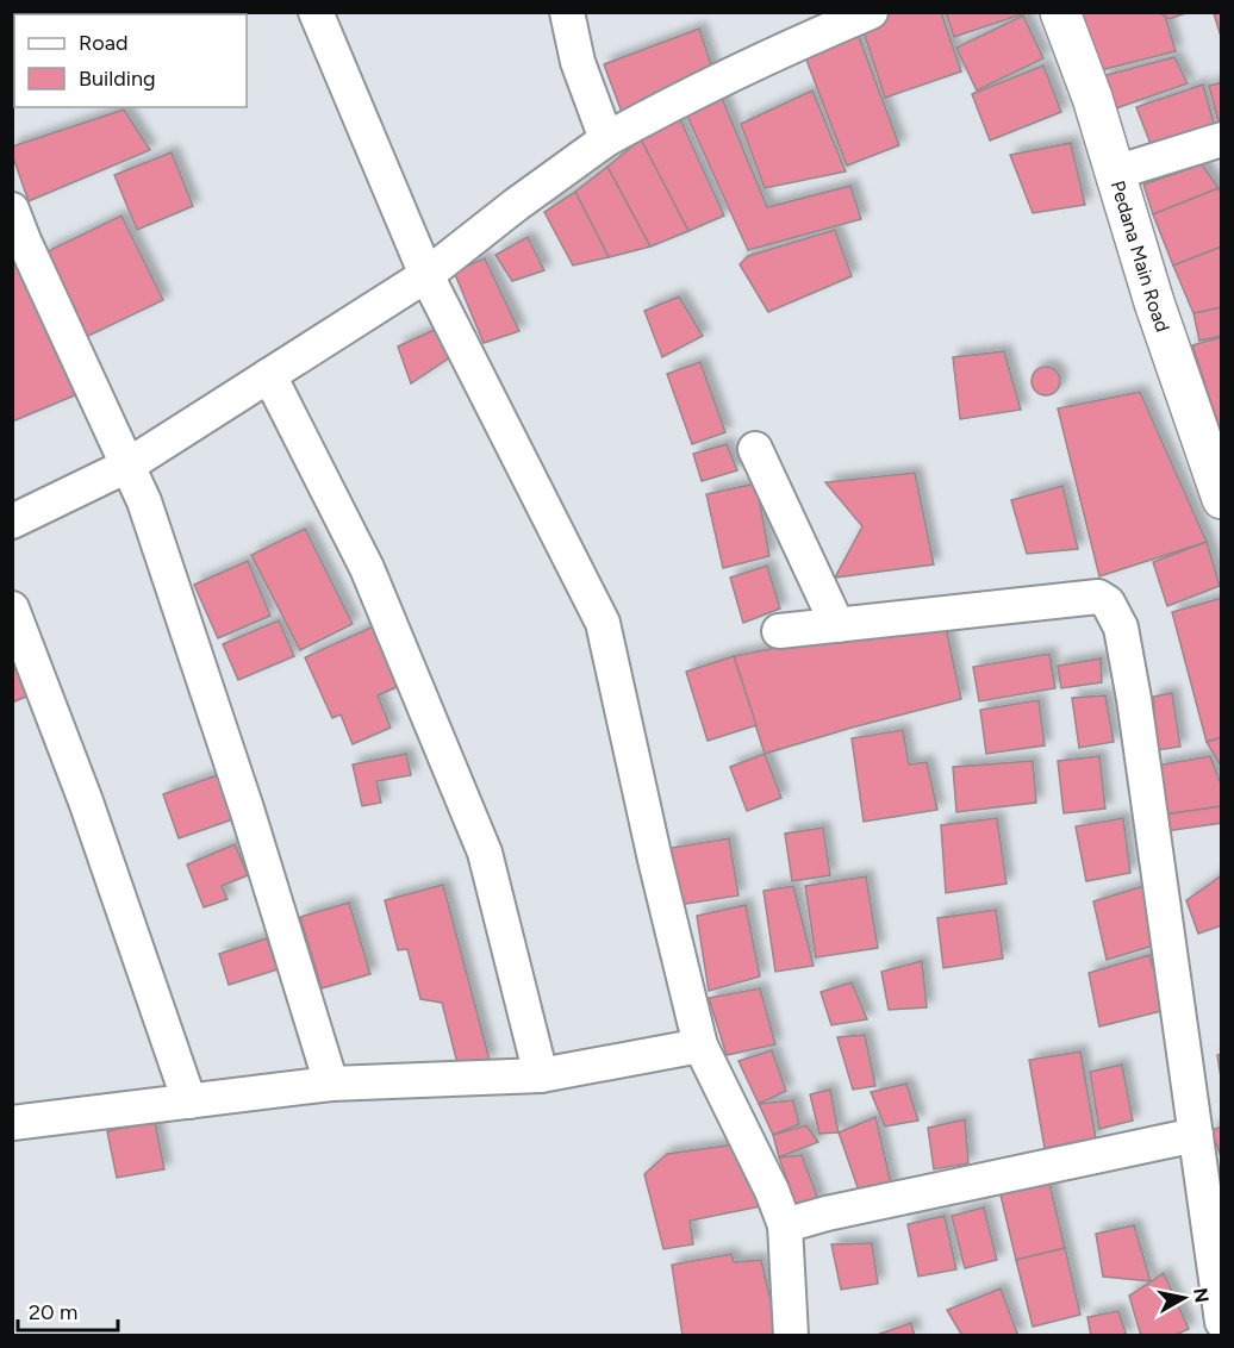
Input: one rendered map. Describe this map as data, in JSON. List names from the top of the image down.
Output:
{
  "streets": {
    "main road": ["Pedana Main Road"]
  },
  "legend": ["Road", "Building"],
  "scale_bar": "20 m",
  "north": "right"
}
